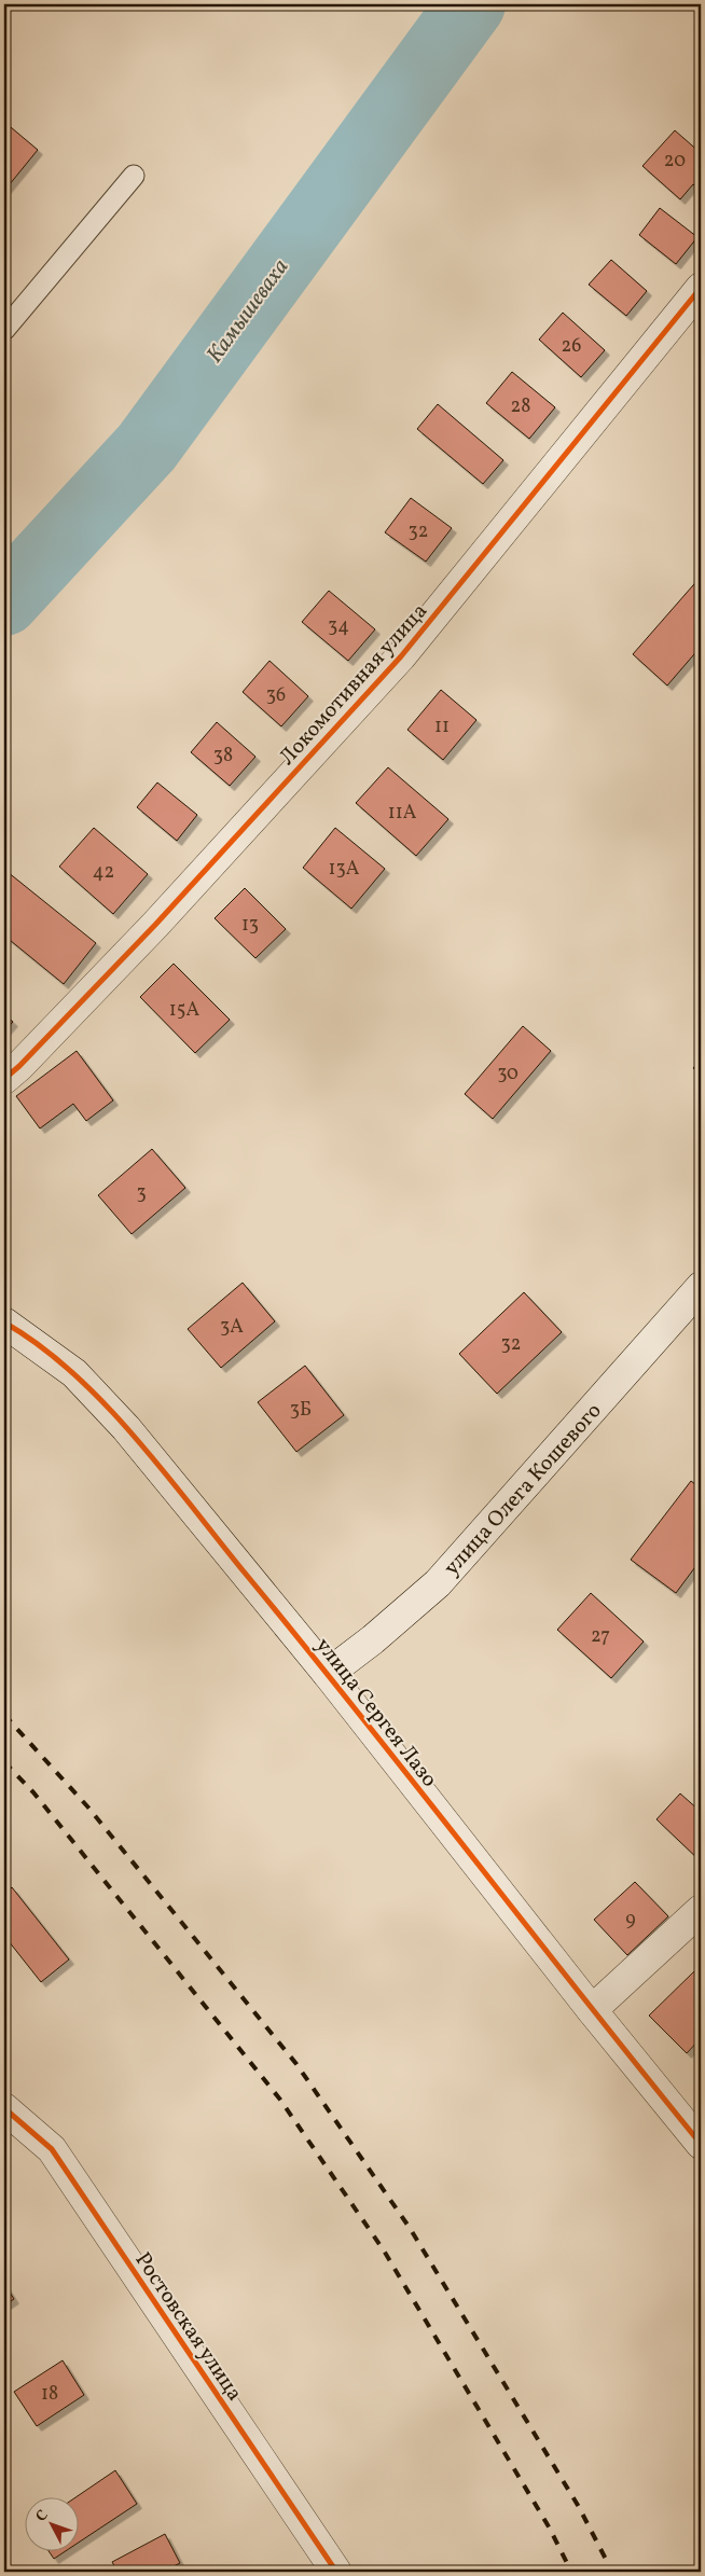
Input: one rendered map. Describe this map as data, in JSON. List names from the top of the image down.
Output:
{
  "streets": {
    "street": [
      "Локомотивная улица",
      "улица Олега Кошевого",
      "улица Сергея Лазо",
      "Ростовская улица"
    ]
  },
  "crossings": [
    ["улица Олега Кошевого", "улица Сергея Лазо"]
  ],
  "water": ["Камышеваха"],
  "house_numbers": [
    "20",
    "26",
    "28",
    "32",
    "34",
    "36",
    "11",
    "38",
    "11А",
    "13А",
    "42",
    "13",
    "15А",
    "30",
    "3",
    "3А",
    "32",
    "3Б",
    "27",
    "9",
    "18"
  ],
  "north": "top left"
}
